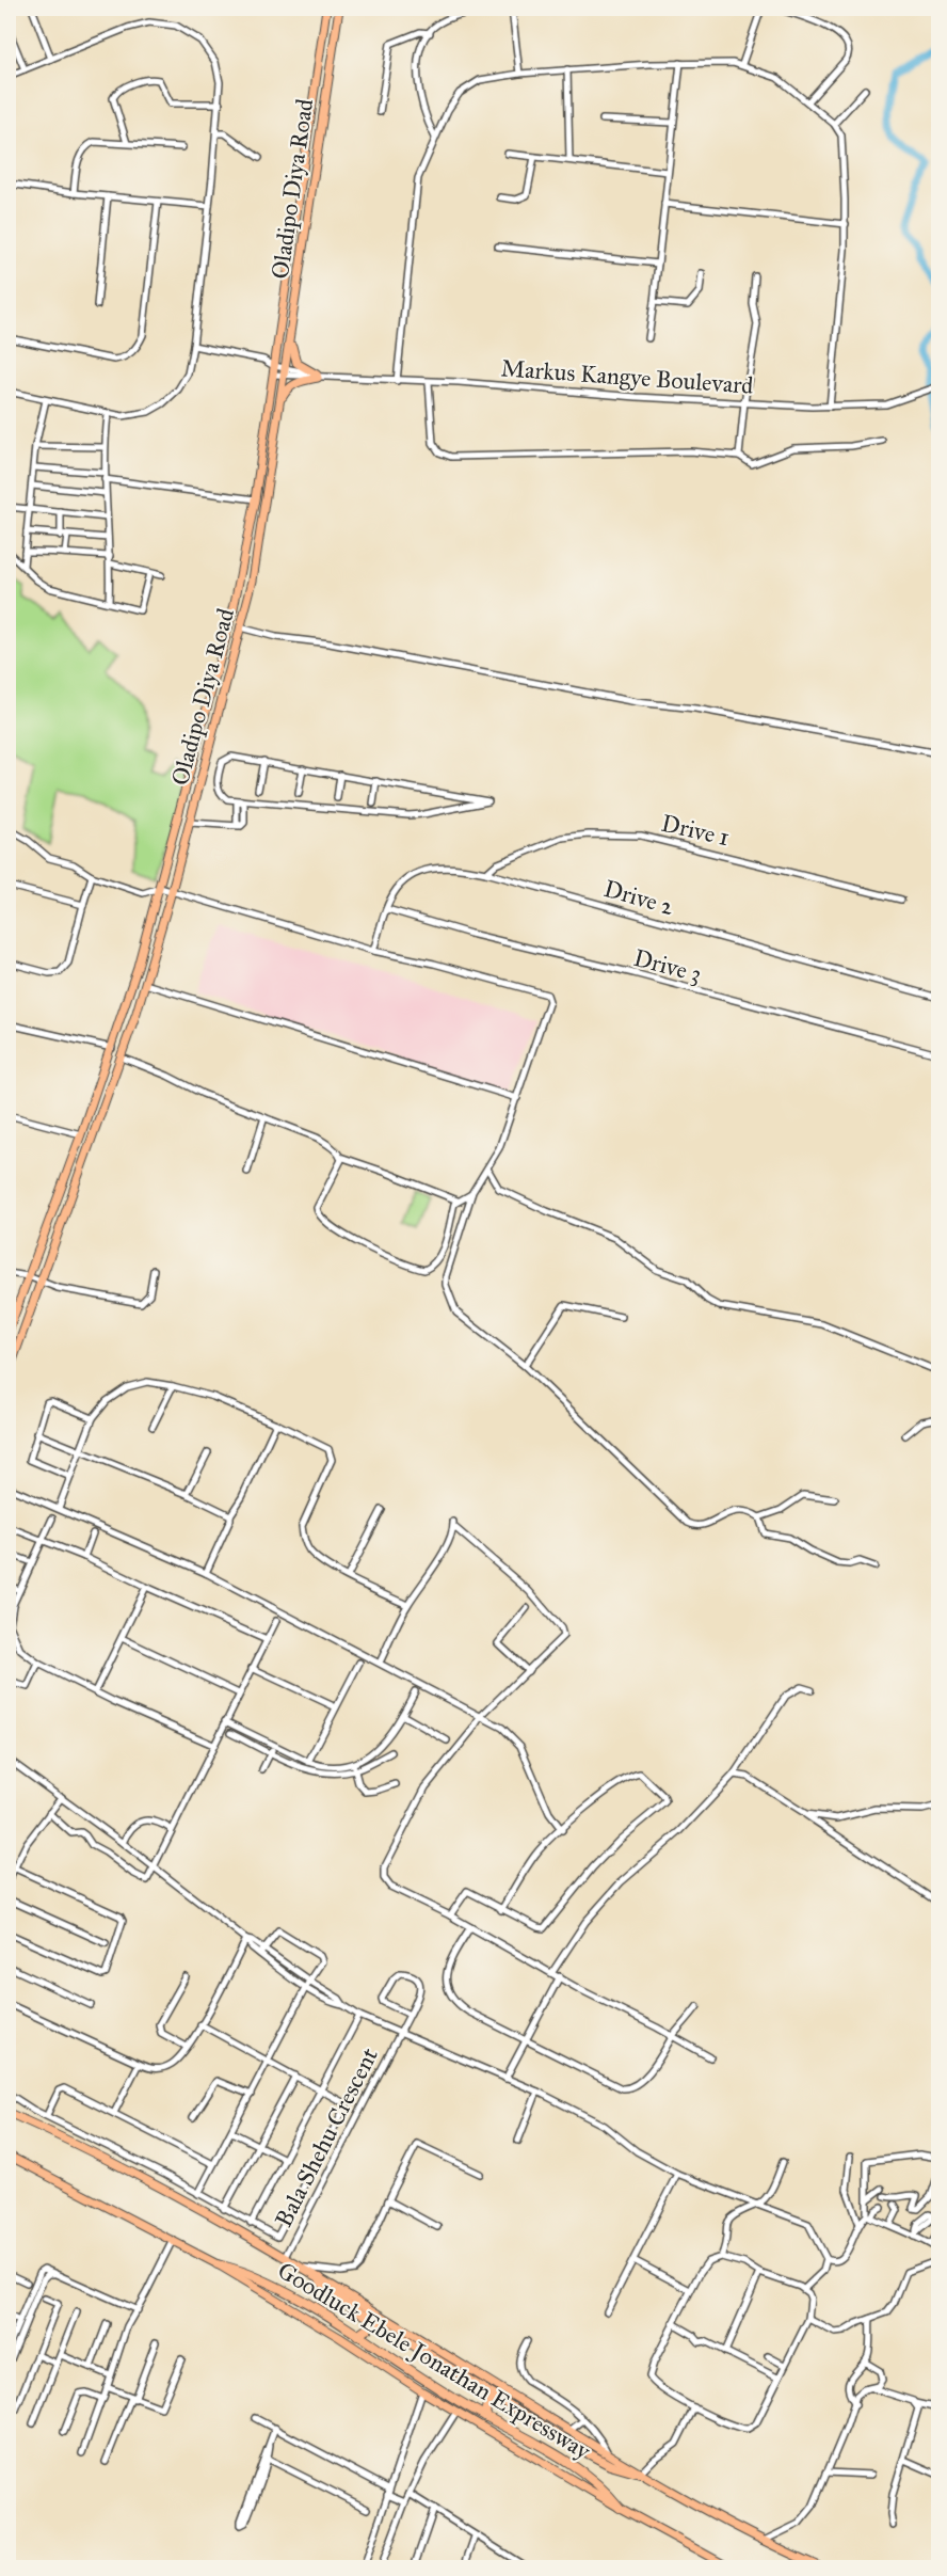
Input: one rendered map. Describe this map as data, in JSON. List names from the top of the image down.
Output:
{
  "streets": {
    "highway": ["Goodluck Ebele Jonathan Expressway"],
    "main road": ["Oladipo Diya Road"],
    "street": [
      "Markus Kangye Boulevard",
      "Drive 1",
      "Drive 2",
      "Drive 3",
      "Bala Shehu Crescent"
    ]
  },
  "crossings": [
    ["Oladipo Diya Road", "Markus Kangye Boulevard"],
    ["Drive 1", "Drive 2"],
    ["Drive 2", "Drive 3"],
    ["Bala Shehu Crescent", "Goodluck Ebele Jonathan Expressway"]
  ]
}
